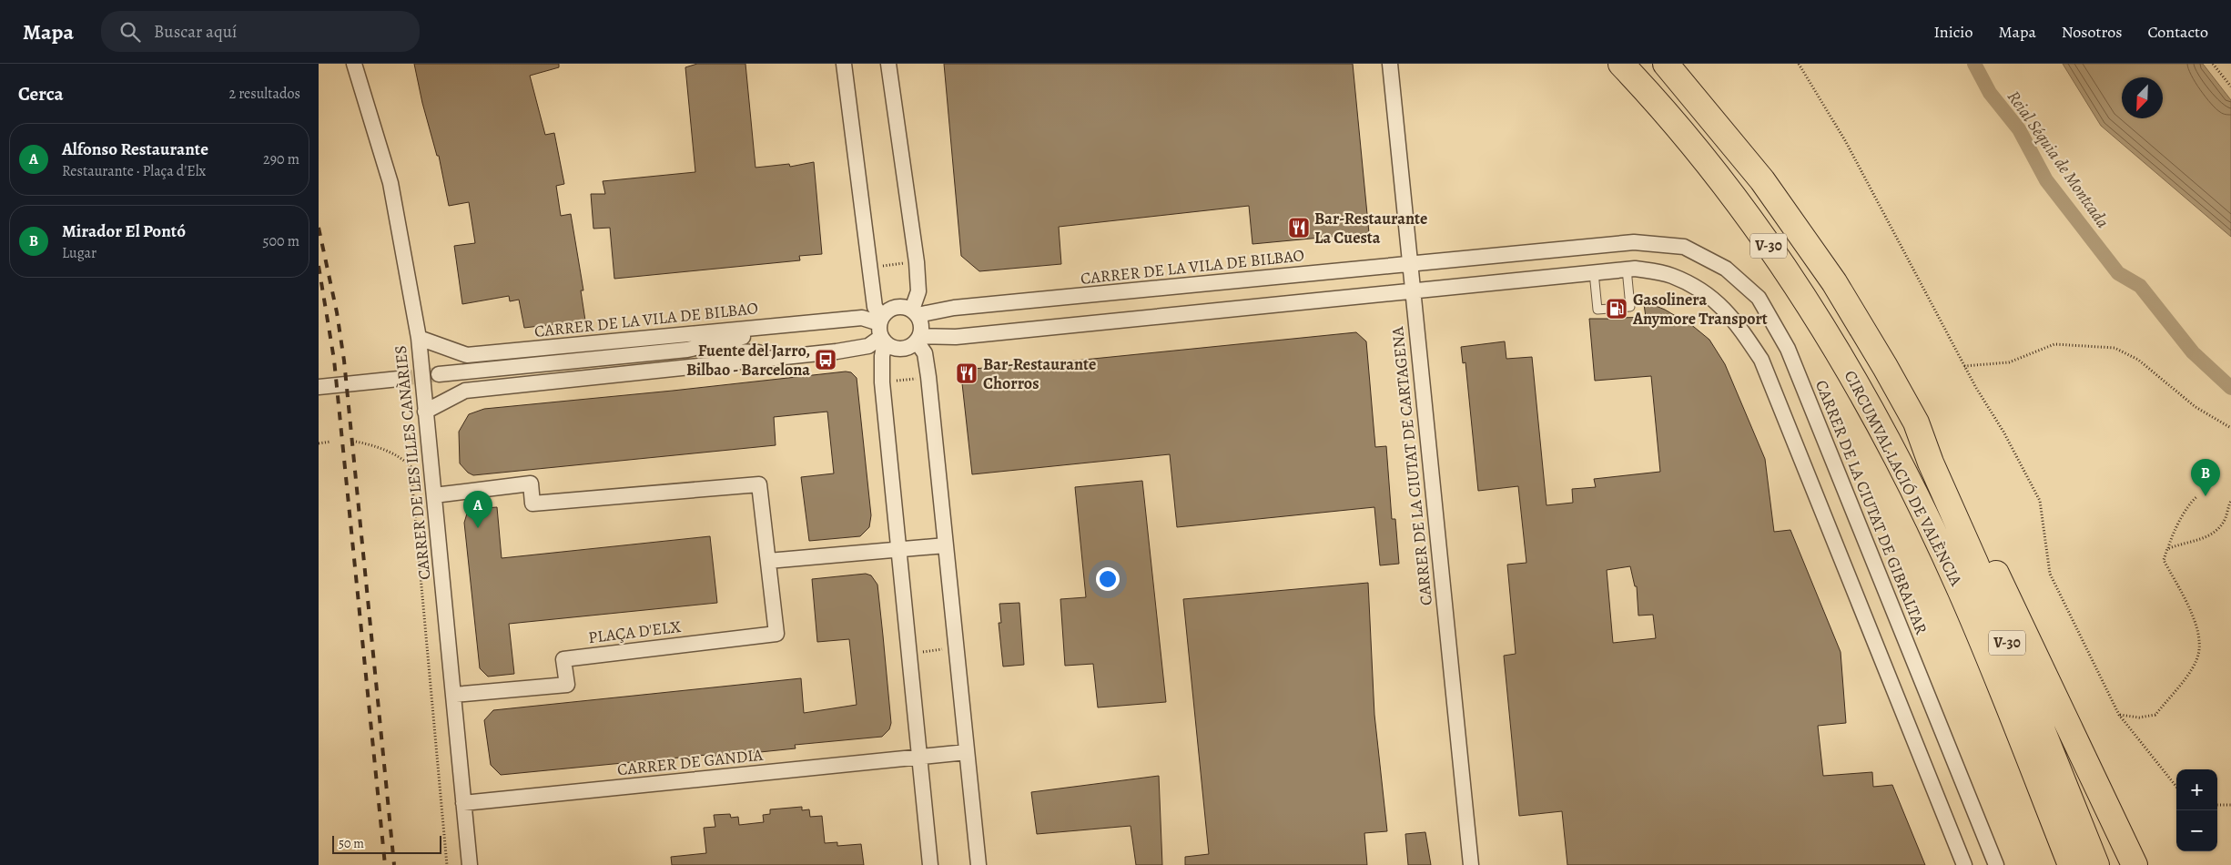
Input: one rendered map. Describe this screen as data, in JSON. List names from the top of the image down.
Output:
{
  "streets": {
    "highway": ["V-30", "CIRCUMVAL·LACIÓ DE VALÈNCIA"],
    "street": [
      "CARRER DE LA VILA DE BILBAO",
      "CARRER DE LES ILLES CANÀRIES",
      "CARRER DE LA CIUTAT DE CARTAGENA",
      "CARRER DE LA CIUTAT DE GIBRALTAR",
      "PLAÇA D'ELX",
      "CARRER DE GANDIA"
    ]
  },
  "crossings": [
    ["CARRER DE LA VILA DE BILBAO", "CARRER DE LES ILLES CANÀRIES"],
    ["CARRER DE LA VILA DE BILBAO", "CARRER DE LA CIUTAT DE CARTAGENA"],
    ["CARRER DE LA VILA DE BILBAO", "CARRER DE LA CIUTAT DE GIBRALTAR"],
    ["CARRER DE LES ILLES CANÀRIES", "PLAÇA D'ELX"],
    ["CARRER DE LES ILLES CANÀRIES", "CARRER DE GANDIA"]
  ],
  "water": ["Reial Séquia de Montcada"],
  "places": {
    "restaurant": ["Bar-Restaurante La Cuesta", "Bar-Restaurante Chorros"],
    "fuel station": ["Gasolinera Anymore Transport"],
    "bus stop": ["Fuente del Jarro, Bilbao - Barcelona"]
  },
  "scale_bar": "50 m",
  "north": "bottom left",
  "page": {
    "header": "Mapa",
    "search": "Buscar aquí",
    "nav": [
      "Inicio",
      "Mapa",
      "Nosotros",
      "Contacto"
    ],
    "heading": ["Cerca", "2 resultados"],
    "list": [
      {
        "mark": "A",
        "name": "Alfonso Restaurante",
        "note": "Restaurante · Plaça d'Elx",
        "value": "290 m"
      },
      {
        "mark": "B",
        "name": "Mirador El Pontó",
        "note": "Lugar",
        "value": "500 m"
      }
    ],
    "pins": ["B", "A"],
    "map_buttons": ["+", "−"],
    "scale": "50 m"
  }
}
